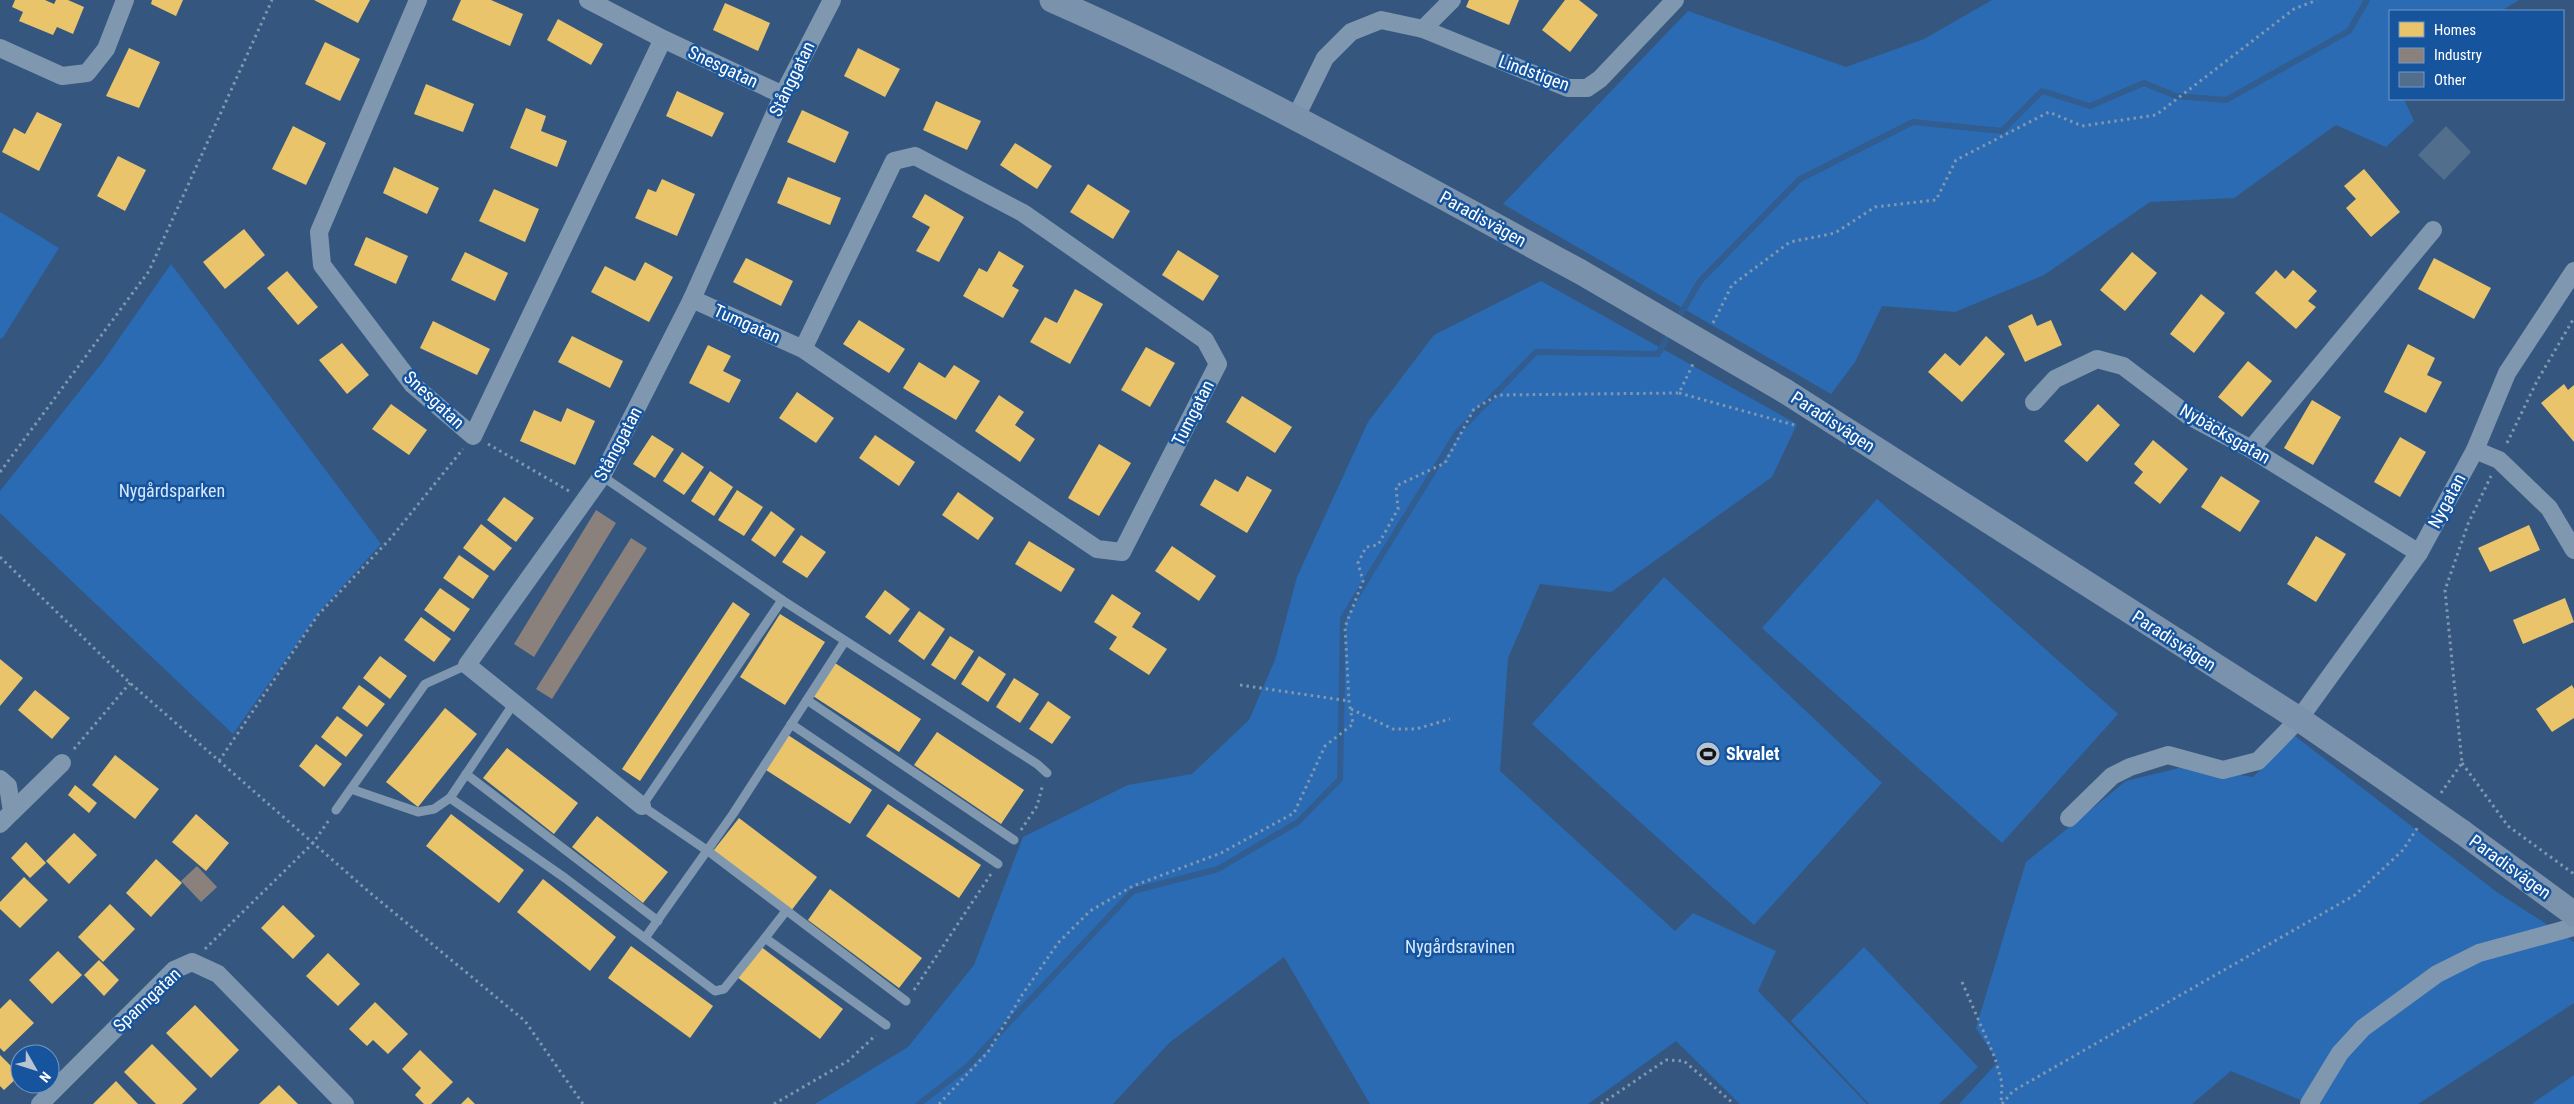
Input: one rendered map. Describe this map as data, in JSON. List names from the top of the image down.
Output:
{
  "streets": {
    "street": [
      "Snesgatan",
      "Lindstigen",
      "Stånggatan",
      "Paradisvägen",
      "Tumgatan",
      "Nybäcksgatan",
      "Nygatan",
      "Spanngatan"
    ]
  },
  "crossings": [
    ["Snesgatan", "Stånggatan"],
    ["Lindstigen", "Paradisvägen"],
    ["Stånggatan", "Tumgatan"],
    ["Paradisvägen", "Nygatan"],
    ["Nybäcksgatan", "Nygatan"]
  ],
  "parks": ["Nygårdsparken", "Nygårdsravinen"],
  "places": {
    "sports": ["Skvalet"]
  },
  "legend": ["Homes", "Industry", "Other"],
  "north": "bottom right"
}
